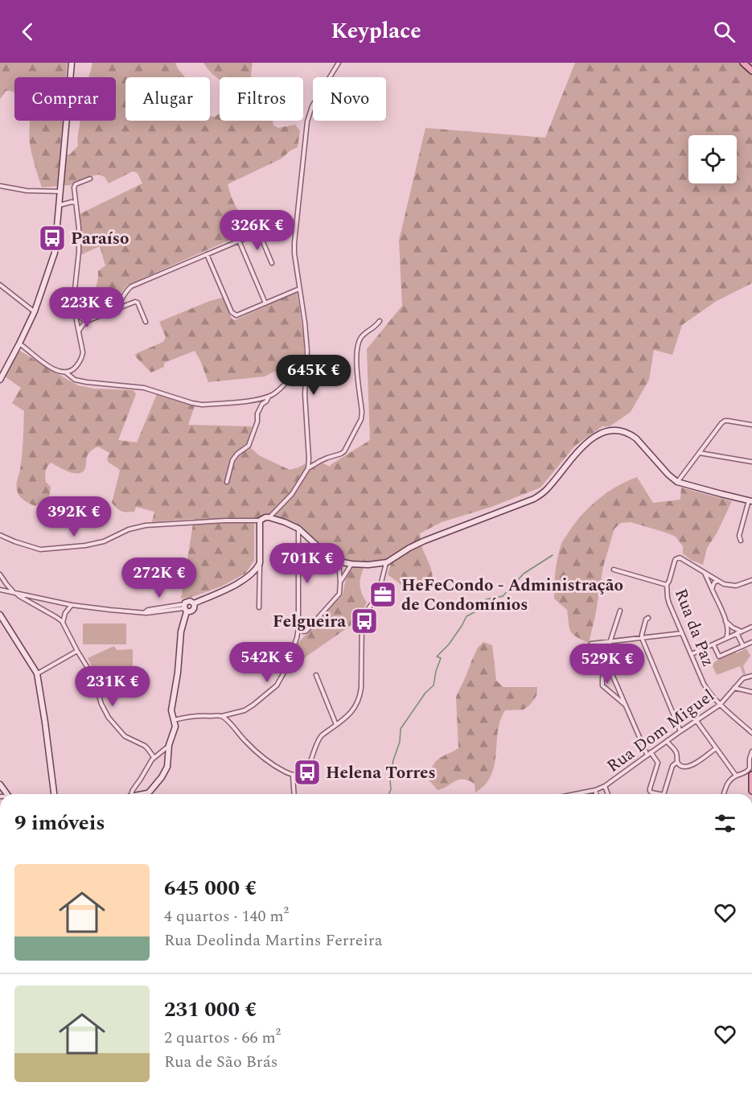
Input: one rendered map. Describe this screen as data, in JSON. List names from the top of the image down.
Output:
{
  "streets": {
    "street": ["Rua da Paz", "Rua Dom Miguel"]
  },
  "crossings": [
    ["Rua da Paz", "Rua Dom Miguel"]
  ],
  "places": {
    "bus stop": ["Paraíso", "Felgueira", "Helena Torres"],
    "office": ["HeFeCondo - Administração de Condomínios"]
  },
  "page": {
    "header": "Keyplace",
    "chip": [
      "Comprar",
      "Alugar",
      "Filtros",
      "Novo"
    ],
    "price": [
      "326K €",
      "223K €",
      "645K €",
      "392K €",
      "701K €",
      "272K €",
      "542K €",
      "529K €",
      "231K €"
    ],
    "heading": "9 imóveis",
    "list": [
      {
        "name": "645 000 €",
        "note": "4 quartos · 140 m² · Rua Deolinda Martins Ferreira"
      },
      {
        "name": "231 000 €",
        "note": "2 quartos · 66 m² · Rua de São Brás"
      }
    ]
  }
}
